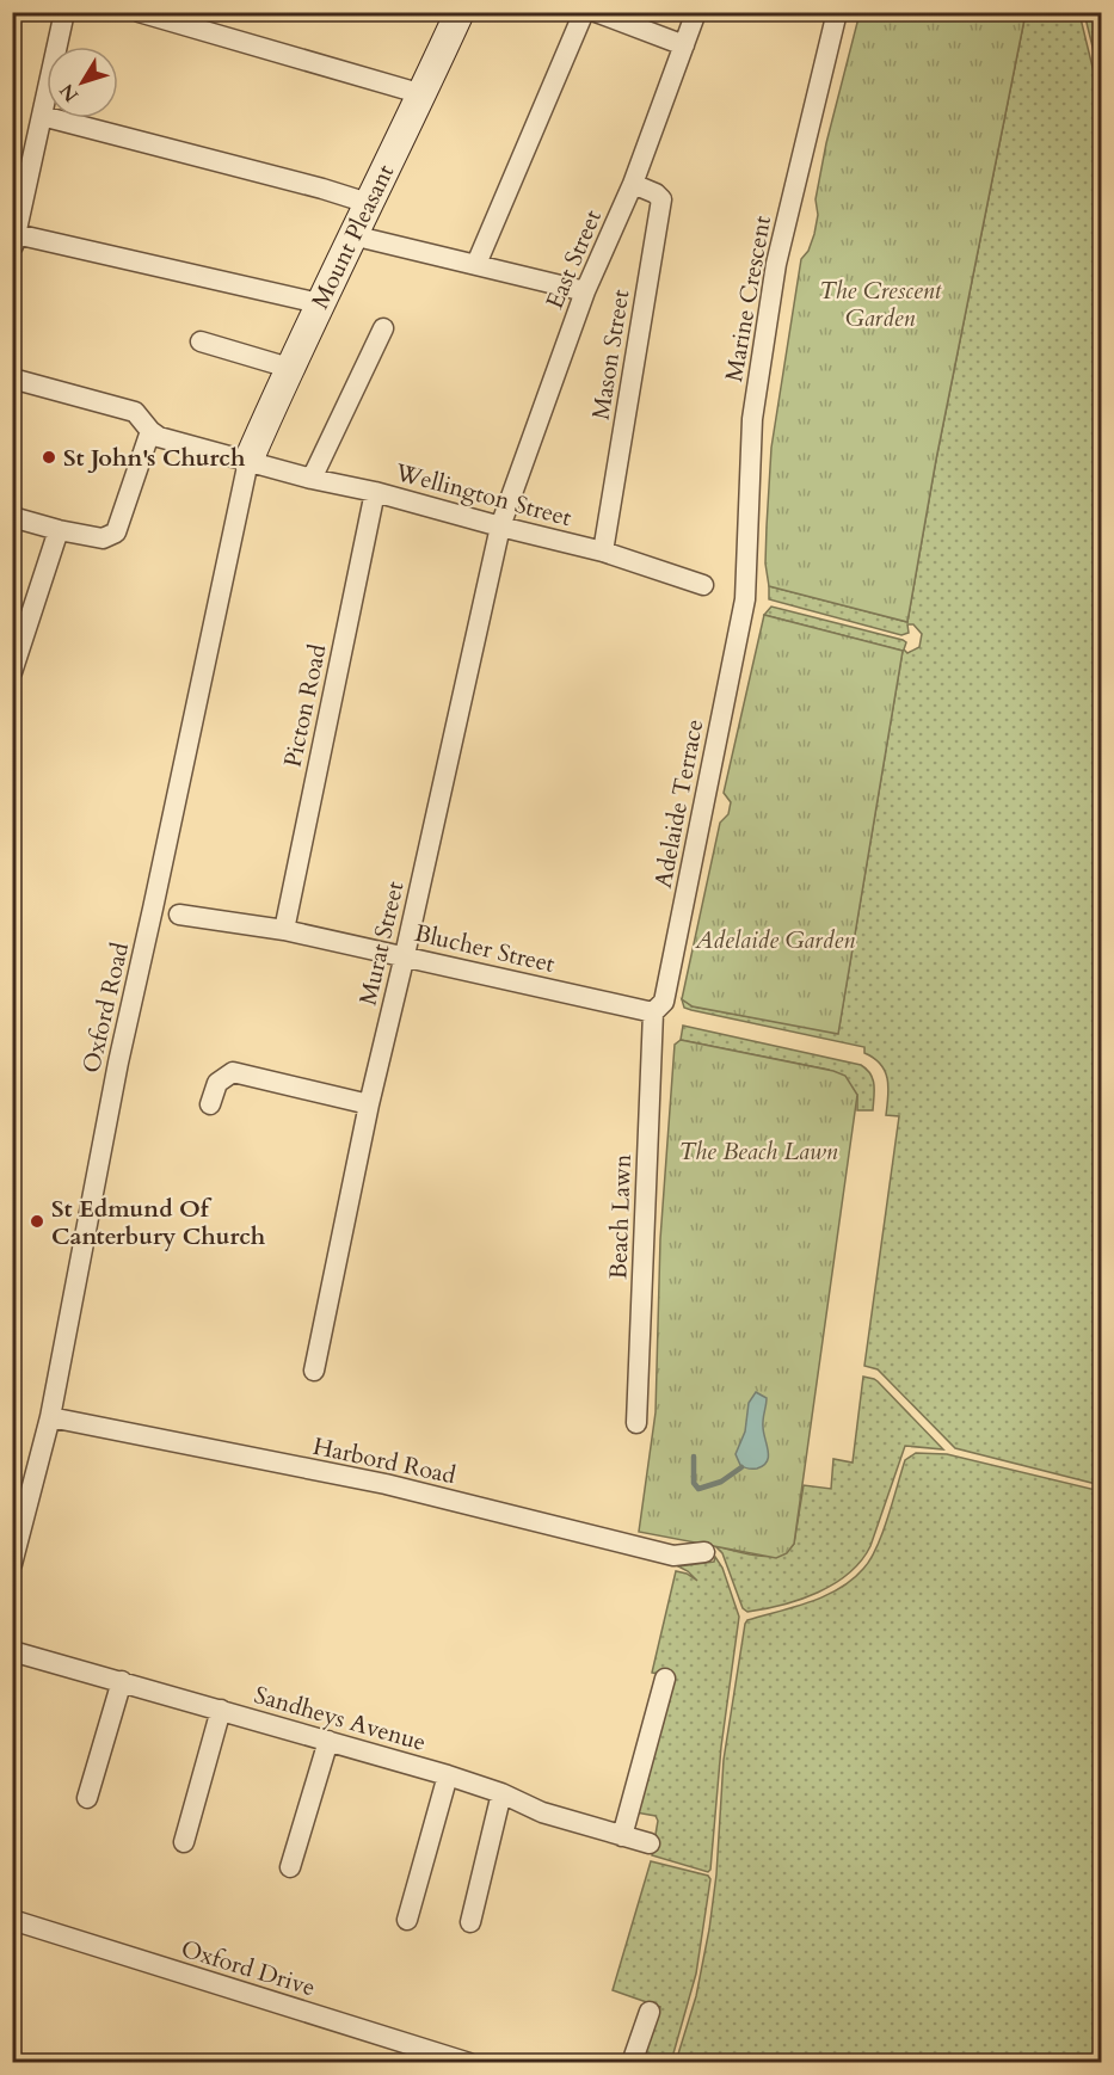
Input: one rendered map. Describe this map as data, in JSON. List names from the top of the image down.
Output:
{
  "streets": {
    "street": [
      "Mount Pleasant",
      "East Street",
      "Marine Crescent",
      "Mason Street",
      "Wellington Street",
      "Picton Road",
      "Adelaide Terrace",
      "Murat Street",
      "Blucher Street",
      "Oxford Road",
      "Beach Lawn",
      "Harbord Road",
      "Sandheys Avenue",
      "Oxford Drive"
    ]
  },
  "crossings": [
    ["Mount Pleasant", "Wellington Street"],
    ["Mount Pleasant", "Oxford Road"],
    ["East Street", "Mason Street"],
    ["East Street", "Wellington Street"],
    ["East Street", "Murat Street"],
    ["Marine Crescent", "Adelaide Terrace"],
    ["Mason Street", "Wellington Street"],
    ["Wellington Street", "Picton Road"],
    ["Wellington Street", "Murat Street"],
    ["Wellington Street", "Oxford Road"],
    ["Picton Road", "Blucher Street"],
    ["Adelaide Terrace", "Blucher Street"],
    ["Adelaide Terrace", "Beach Lawn"],
    ["Murat Street", "Blucher Street"],
    ["Blucher Street", "Beach Lawn"],
    ["Oxford Road", "Harbord Road"]
  ],
  "parks": ["The Crescent Garden", "Adelaide Garden", "The Beach Lawn"],
  "places": ["St John's Church", "St Edmund Of Canterbury Church"],
  "north": "bottom left"
}
